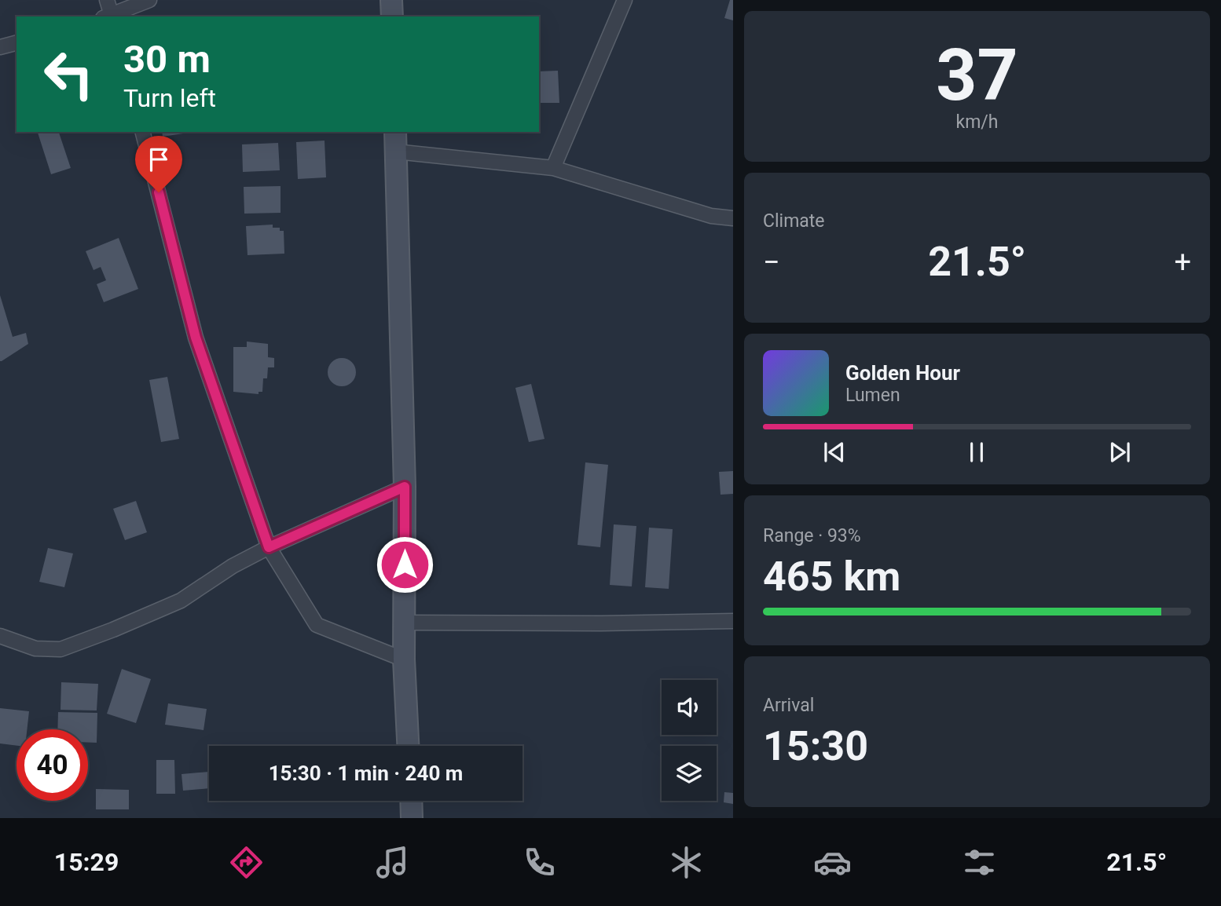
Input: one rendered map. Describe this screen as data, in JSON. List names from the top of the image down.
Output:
{
  "page": {
    "tile": [
      ["37", "km/h"],
      "Climate",
      ["Range · 93%", "465 km"],
      ["Arrival", "15:30"]
    ],
    "turn": ["30 m", "Turn left"],
    "heat": ["−", "21.5°", "+"],
    "song": ["Golden Hour", "Lumen"],
    "limit": "40",
    "trip": "15:30 · 1 min · 240 m",
    "tabs": ["15:29", "21.5°"]
  }
}
